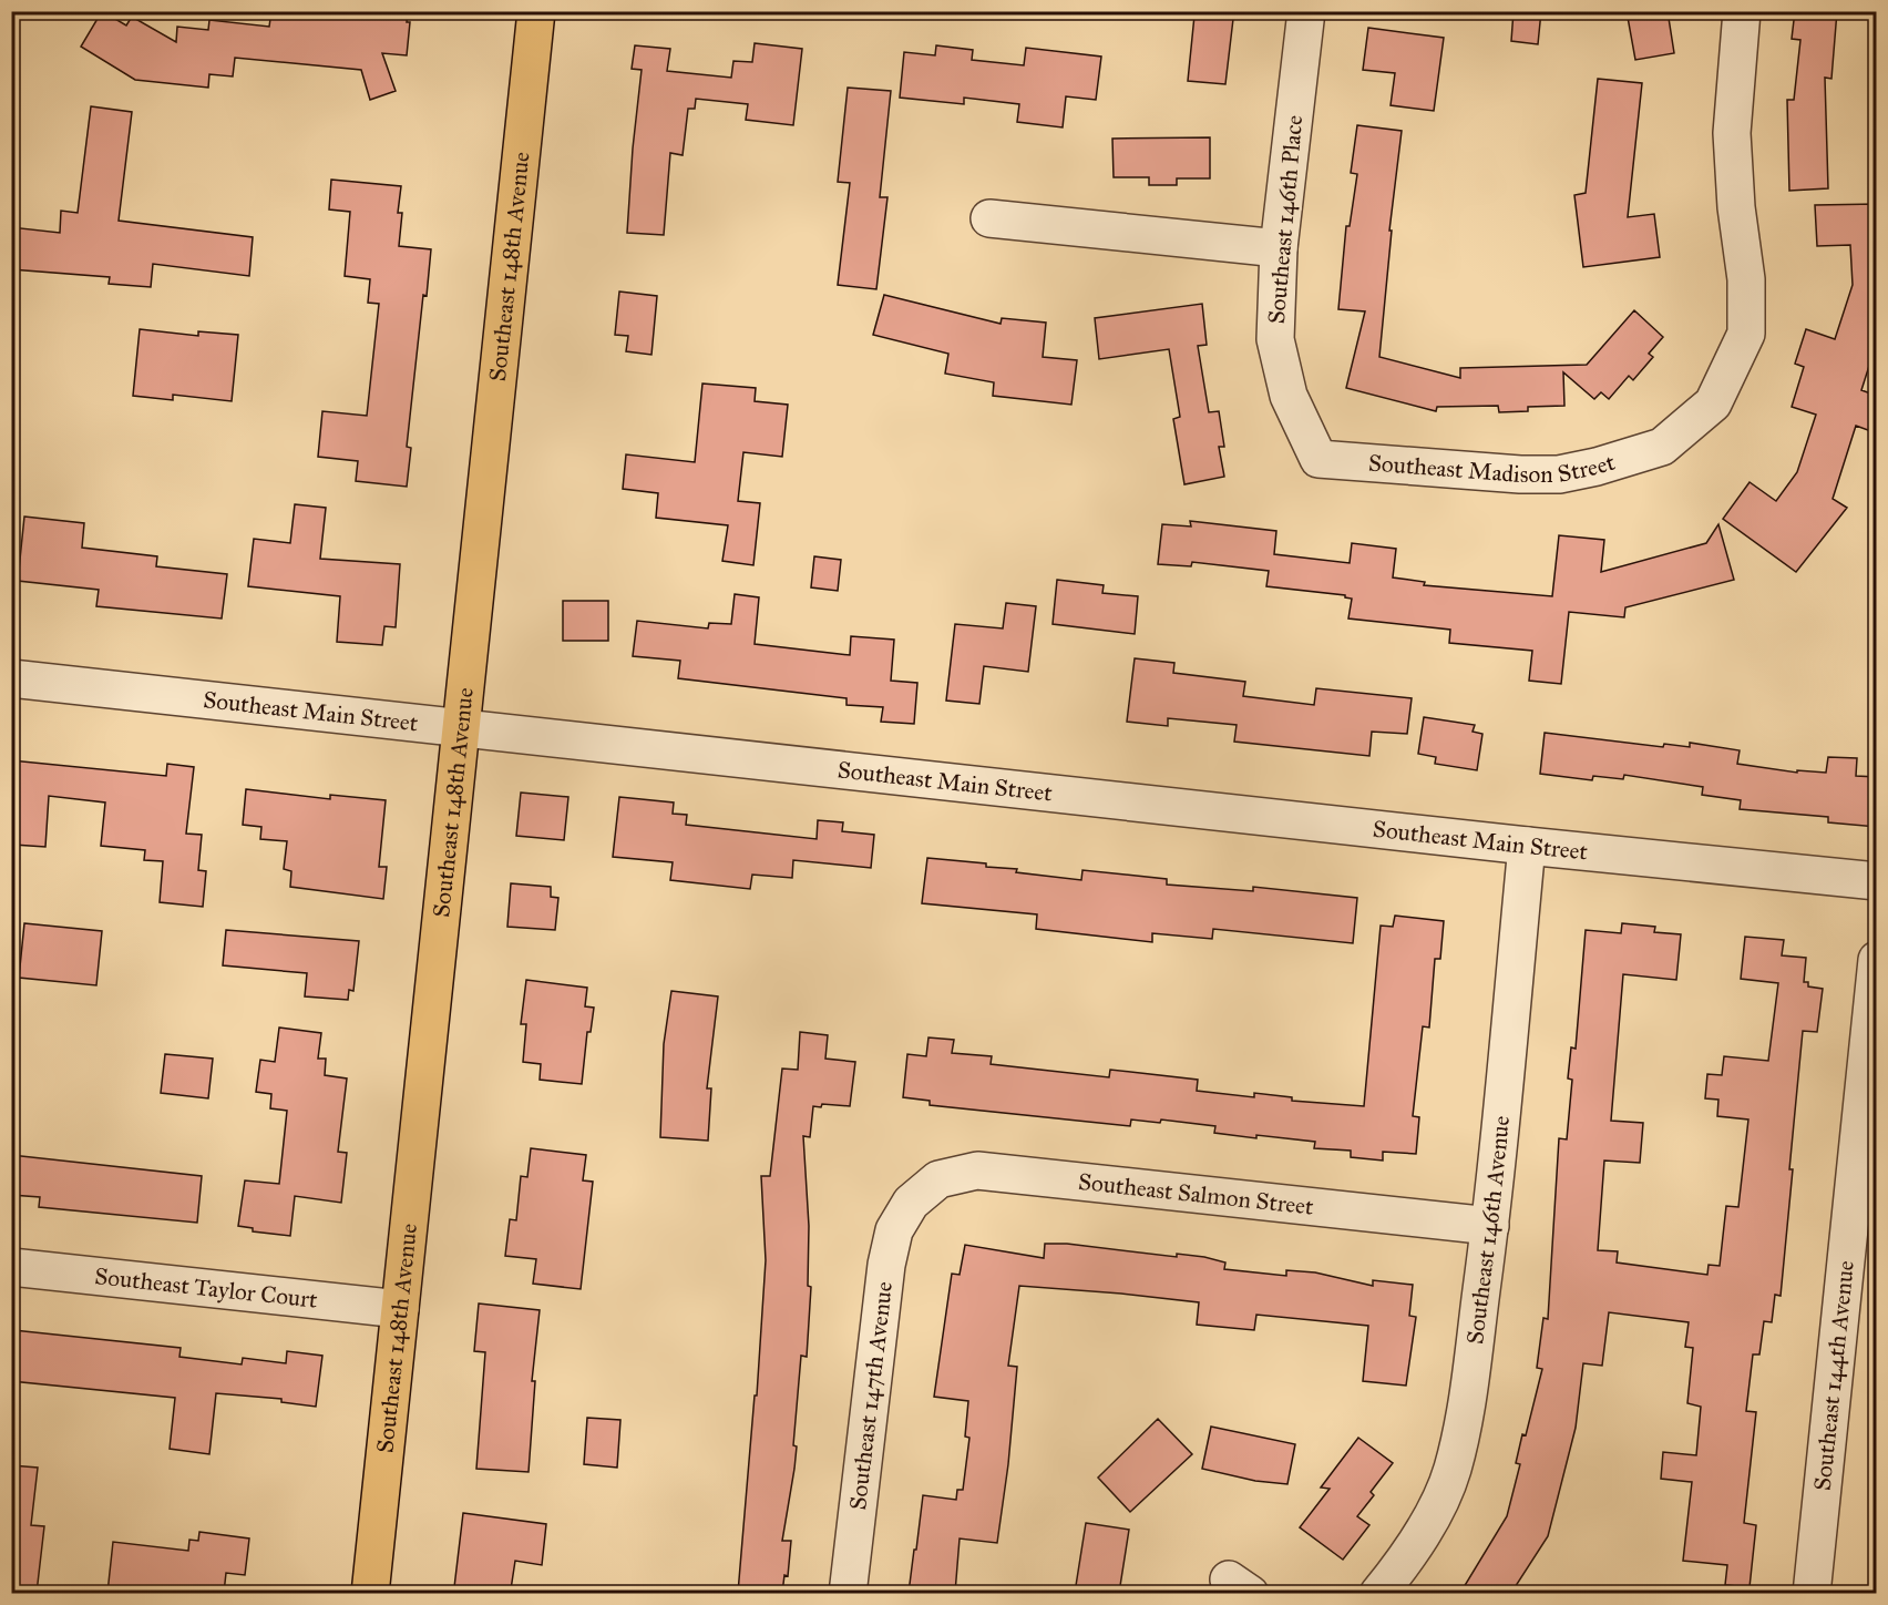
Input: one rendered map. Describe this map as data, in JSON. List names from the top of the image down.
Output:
{
  "streets": {
    "main road": ["Southeast 148th Avenue"],
    "street": [
      "Southeast 146th Place",
      "Southeast Madison Street",
      "Southeast Main Street",
      "Southeast Salmon Street",
      "Southeast 146th Avenue",
      "Southeast Taylor Court",
      "Southeast 144th Avenue",
      "Southeast 147th Avenue"
    ]
  },
  "crossings": [
    ["Southeast 146th Place", "Southeast Madison Street"],
    ["Southeast 148th Avenue", "Southeast Main Street"],
    ["Southeast 148th Avenue", "Southeast Taylor Court"],
    ["Southeast Main Street", "Southeast 146th Avenue"],
    ["Southeast Salmon Street", "Southeast 146th Avenue"],
    ["Southeast Salmon Street", "Southeast 147th Avenue"]
  ]
}
